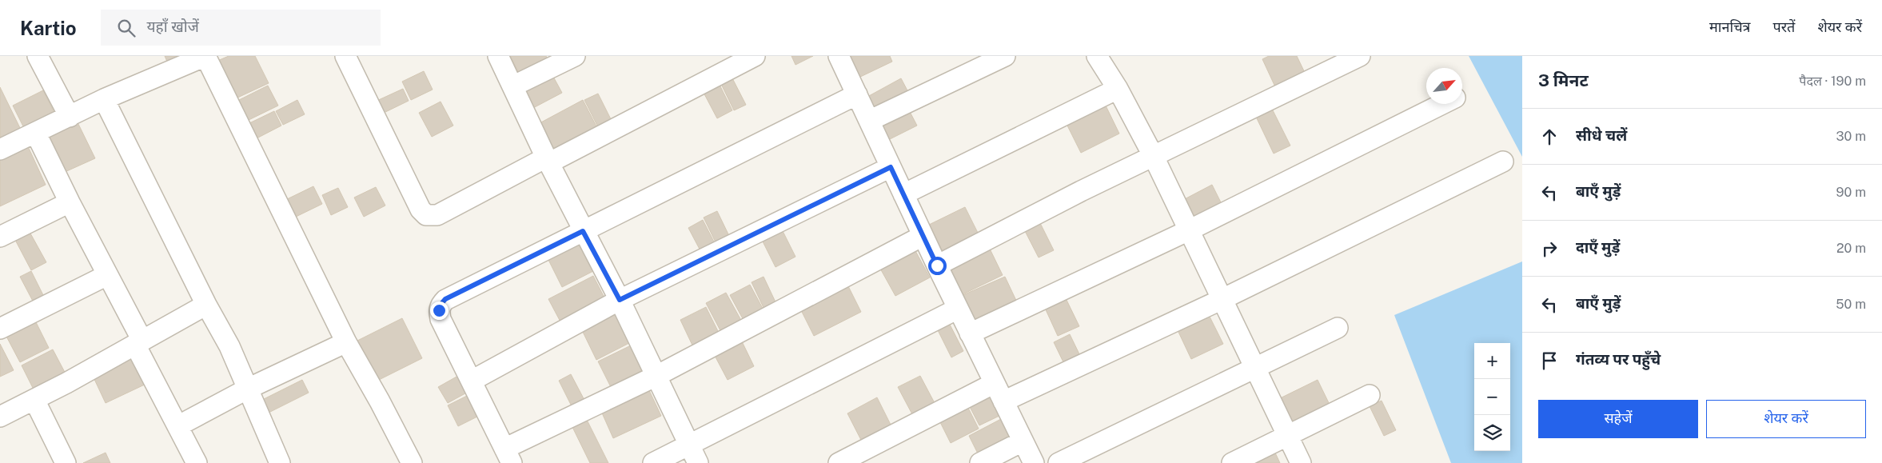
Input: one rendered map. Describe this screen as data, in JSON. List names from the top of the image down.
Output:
{
  "north": "top right",
  "page": {
    "header": "Kartio",
    "search": "यहाँ खोजें",
    "nav": ["मानचित्र", "परतें", "शेयर करें"],
    "heading": ["3 मिनट", "पैदल · 190 m"],
    "list": [
      ["सीधे चलें", "30 m"],
      ["बाएँ मुड़ें", "90 m"],
      ["दाएँ मुड़ें", "20 m"],
      ["बाएँ मुड़ें", "50 m"],
      "गंतव्य पर पहुँचे"
    ],
    "map_buttons": ["+", "−"],
    "buttons": ["सहेजें", "शेयर करें"]
  }
}
